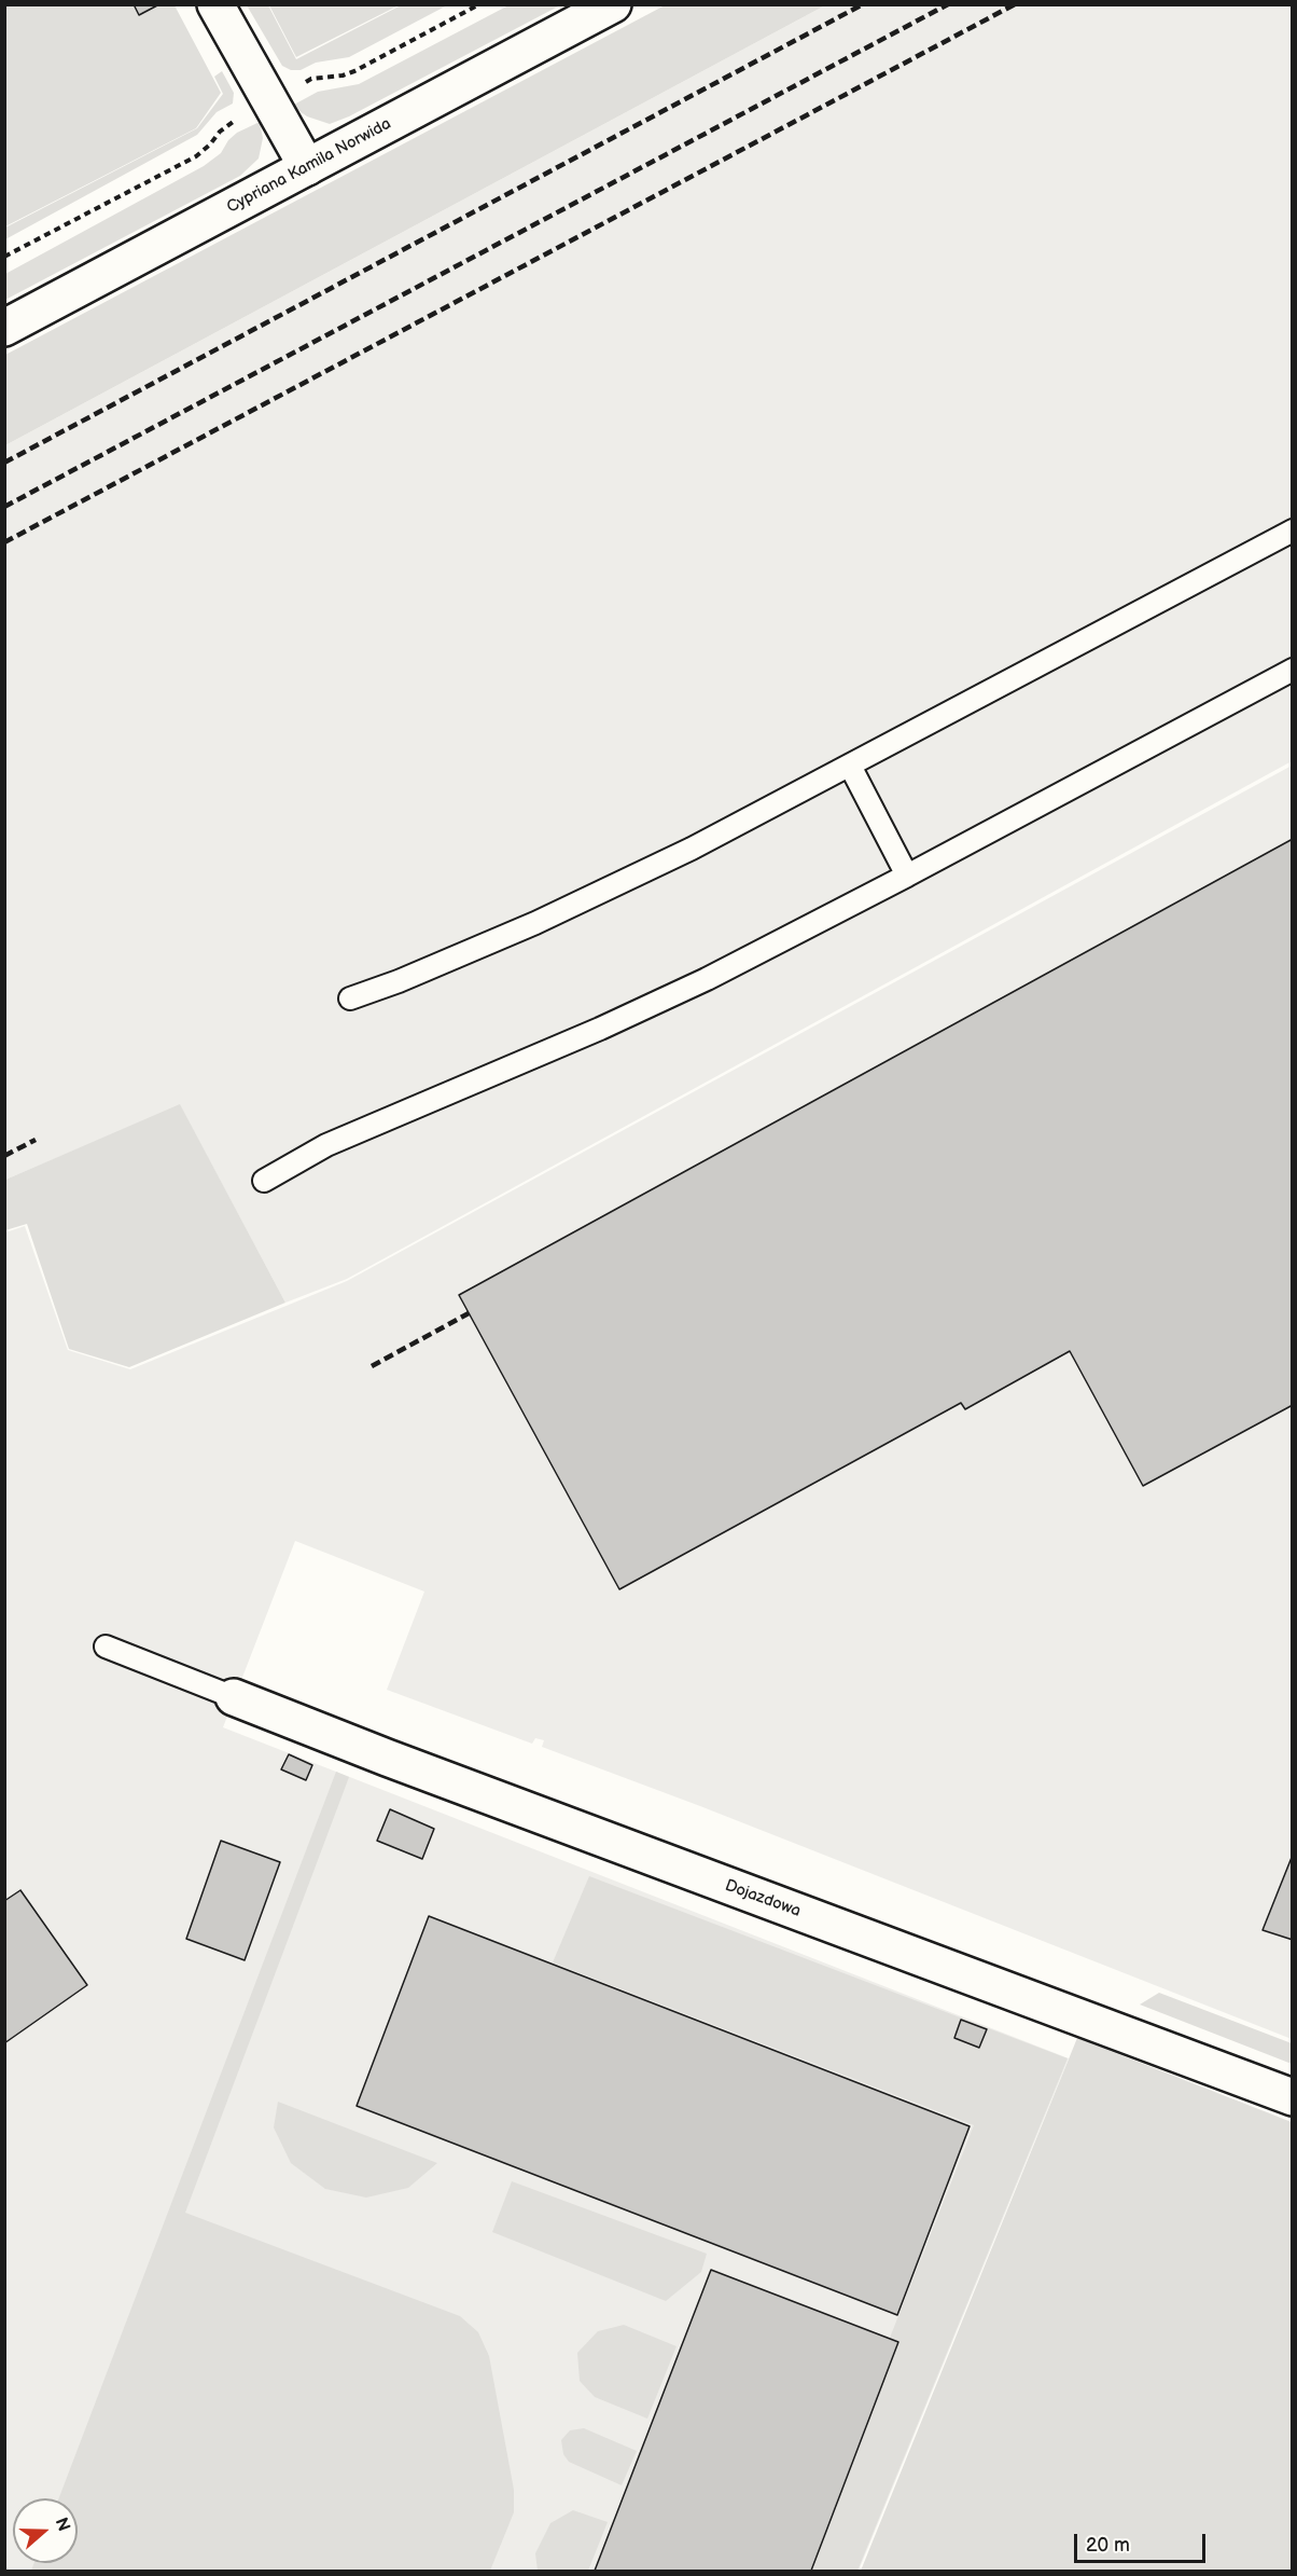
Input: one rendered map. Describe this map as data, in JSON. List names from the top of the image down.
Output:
{
  "streets": {
    "street": ["Cypriana Kamila Norwida", "Dojazdowa"]
  },
  "scale_bar": "20 m",
  "north": "right"
}
